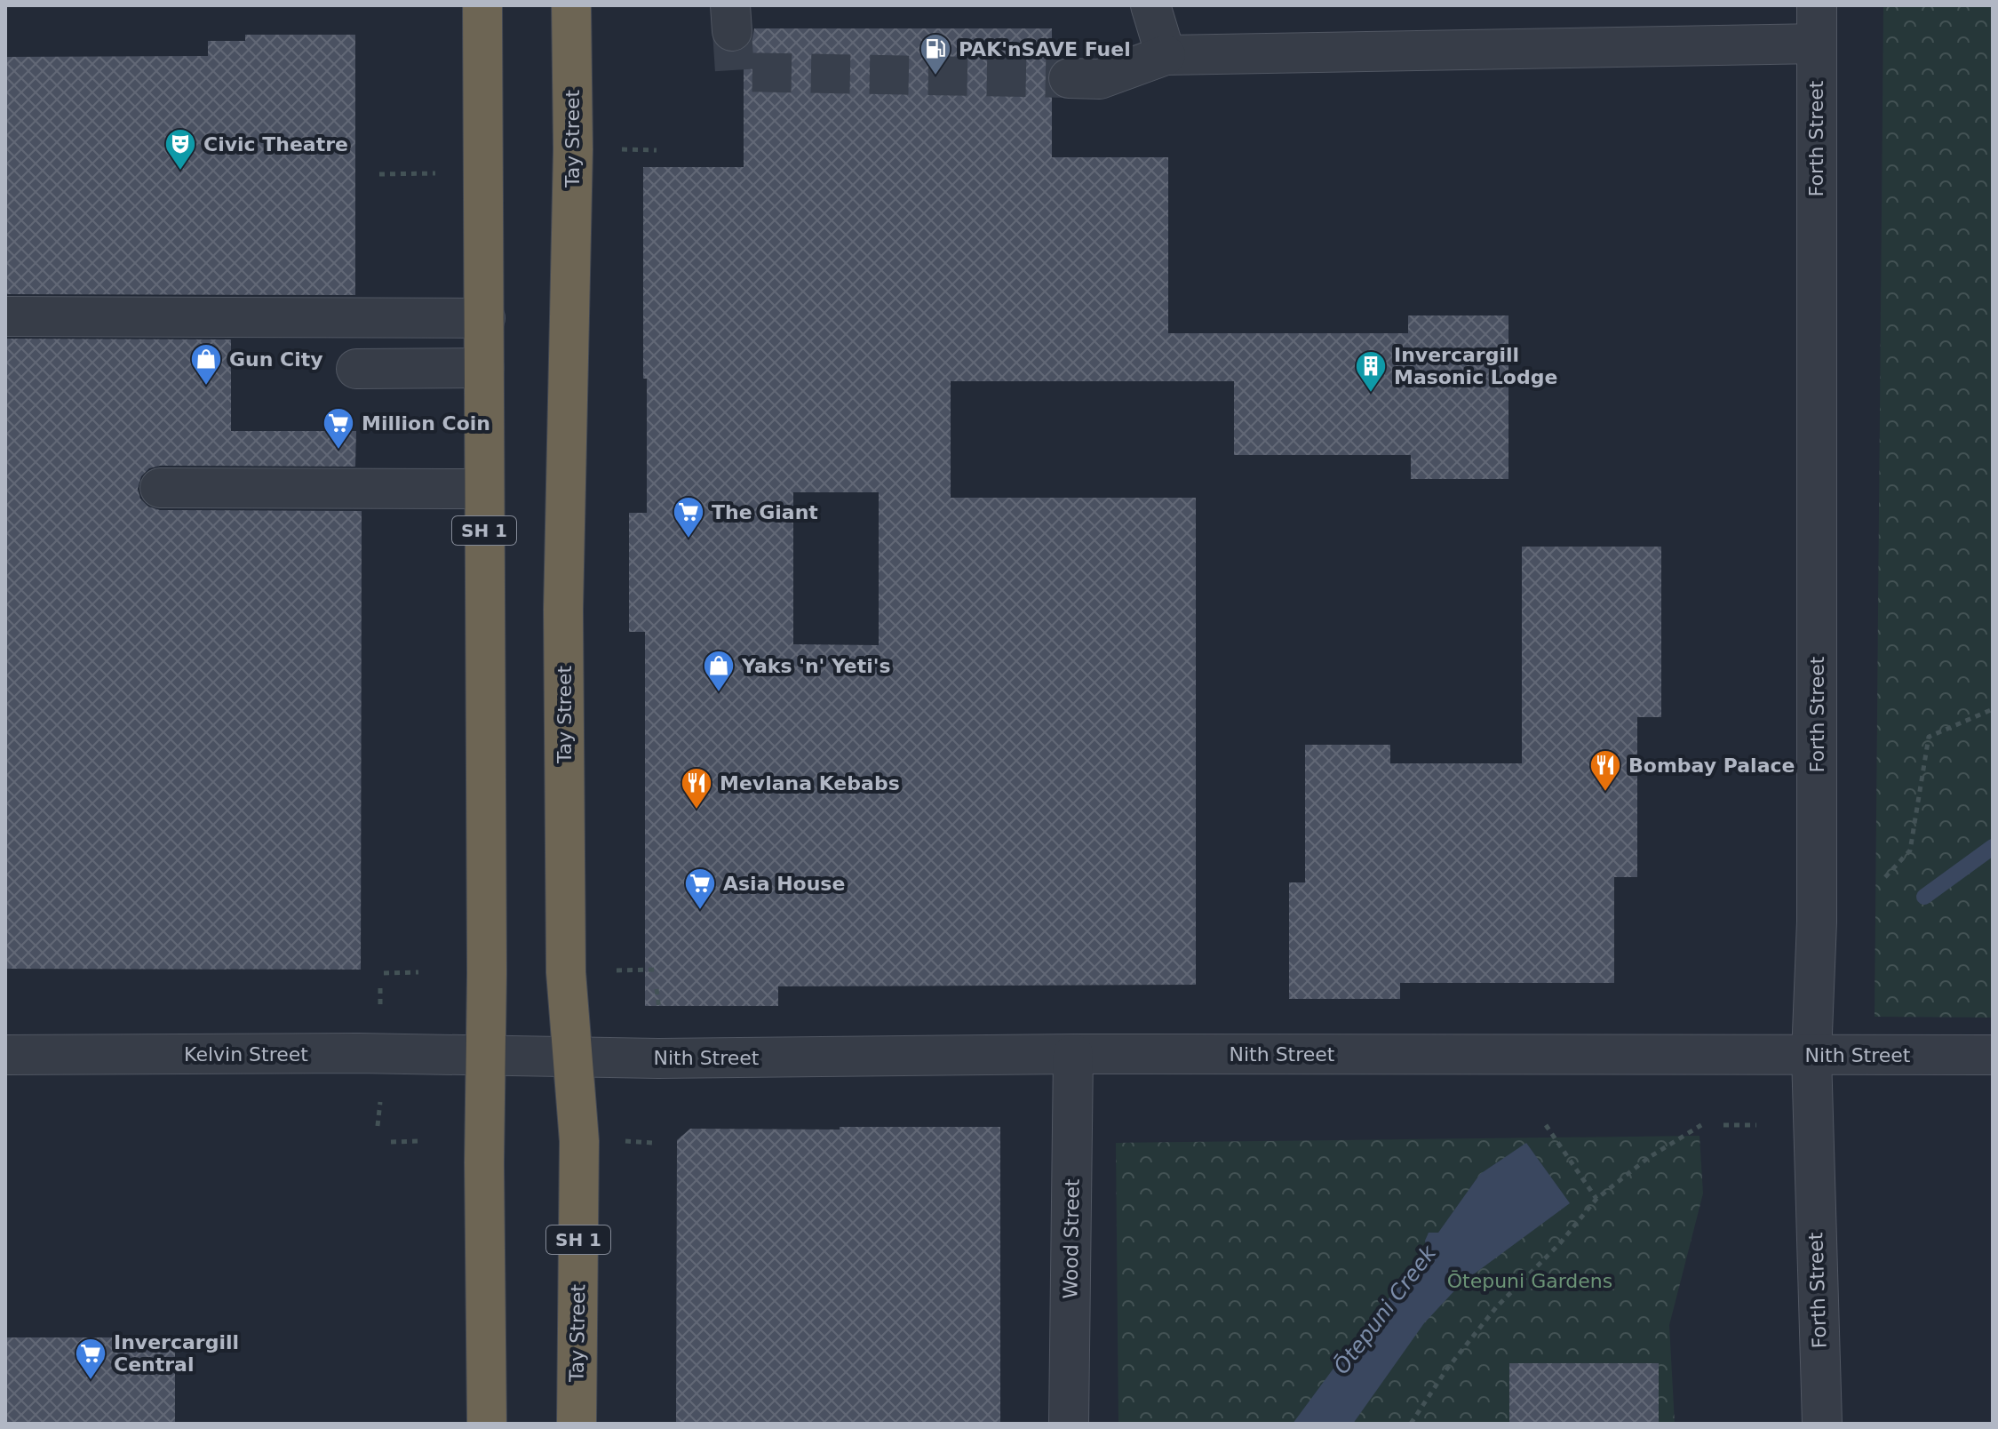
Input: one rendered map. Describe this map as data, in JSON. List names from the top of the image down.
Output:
{
  "streets": {
    "highway": ["Tay Street", "SH 1"],
    "street": [
      "Forth Street",
      "Kelvin Street",
      "Nith Street",
      "Wood Street"
    ]
  },
  "crossings": [
    ["Tay Street", "Nith Street"],
    ["Forth Street", "Nith Street"],
    ["SH 1", "Kelvin Street"],
    ["SH 1", "Nith Street"],
    ["Kelvin Street", "Nith Street"],
    ["Nith Street", "Wood Street"]
  ],
  "water": ["Ōtepuni Creek"],
  "parks": ["Ōtepuni Gardens"],
  "places": {
    "fuel station": ["PAK'nSAVE Fuel"],
    "theatre": ["Civic Theatre"],
    "shop": ["Gun City", "Yaks 'n' Yeti's"],
    "building": ["Invercargill Masonic Lodge"],
    "supermarket": [
      "Million Coin",
      "The Giant",
      "Asia House",
      "Invercargill Central"
    ],
    "restaurant": ["Bombay Palace", "Mevlana Kebabs"]
  }
}
